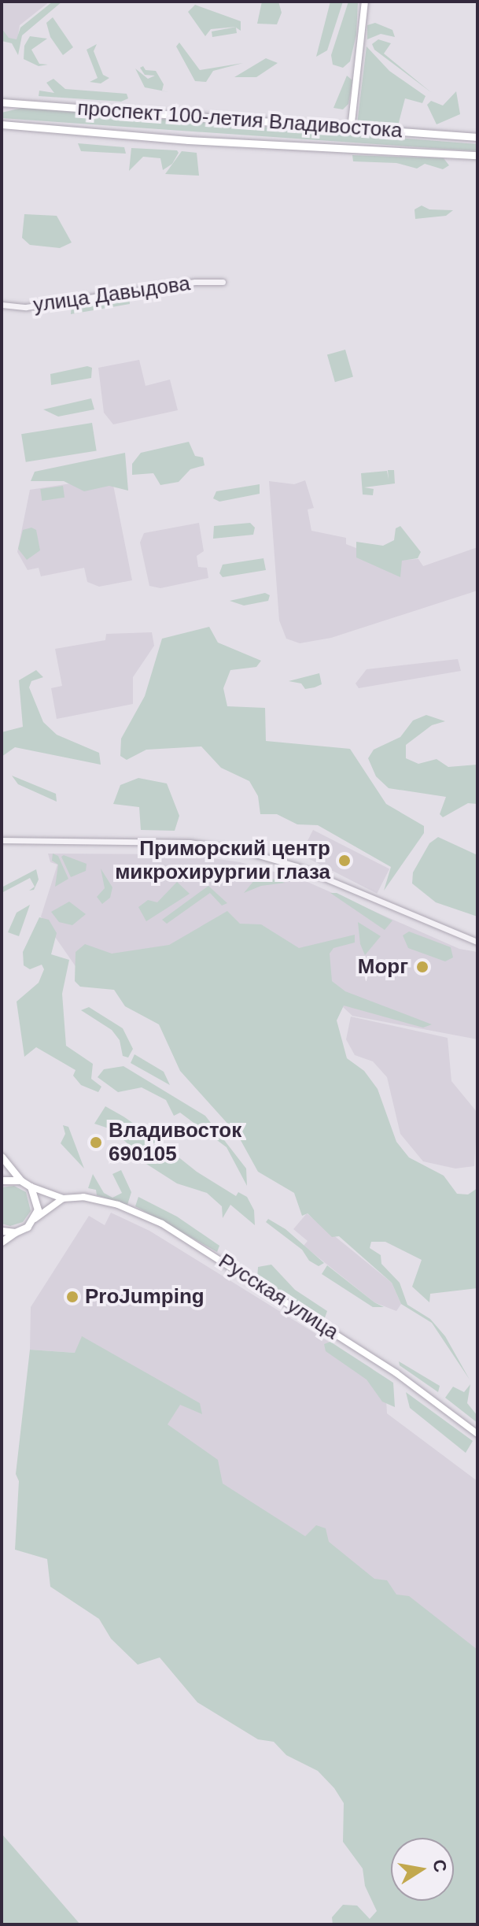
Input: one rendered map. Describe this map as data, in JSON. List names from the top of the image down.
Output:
{
  "streets": {
    "main road": ["проспект 100-летия Владивостока", "Русская улица"],
    "street": ["улица Давыдова"]
  },
  "places": [
    "Приморский центр микрохирургии глаза",
    "Морг",
    "Владивосток 690105",
    "ProJumping"
  ],
  "north": "right"
}
